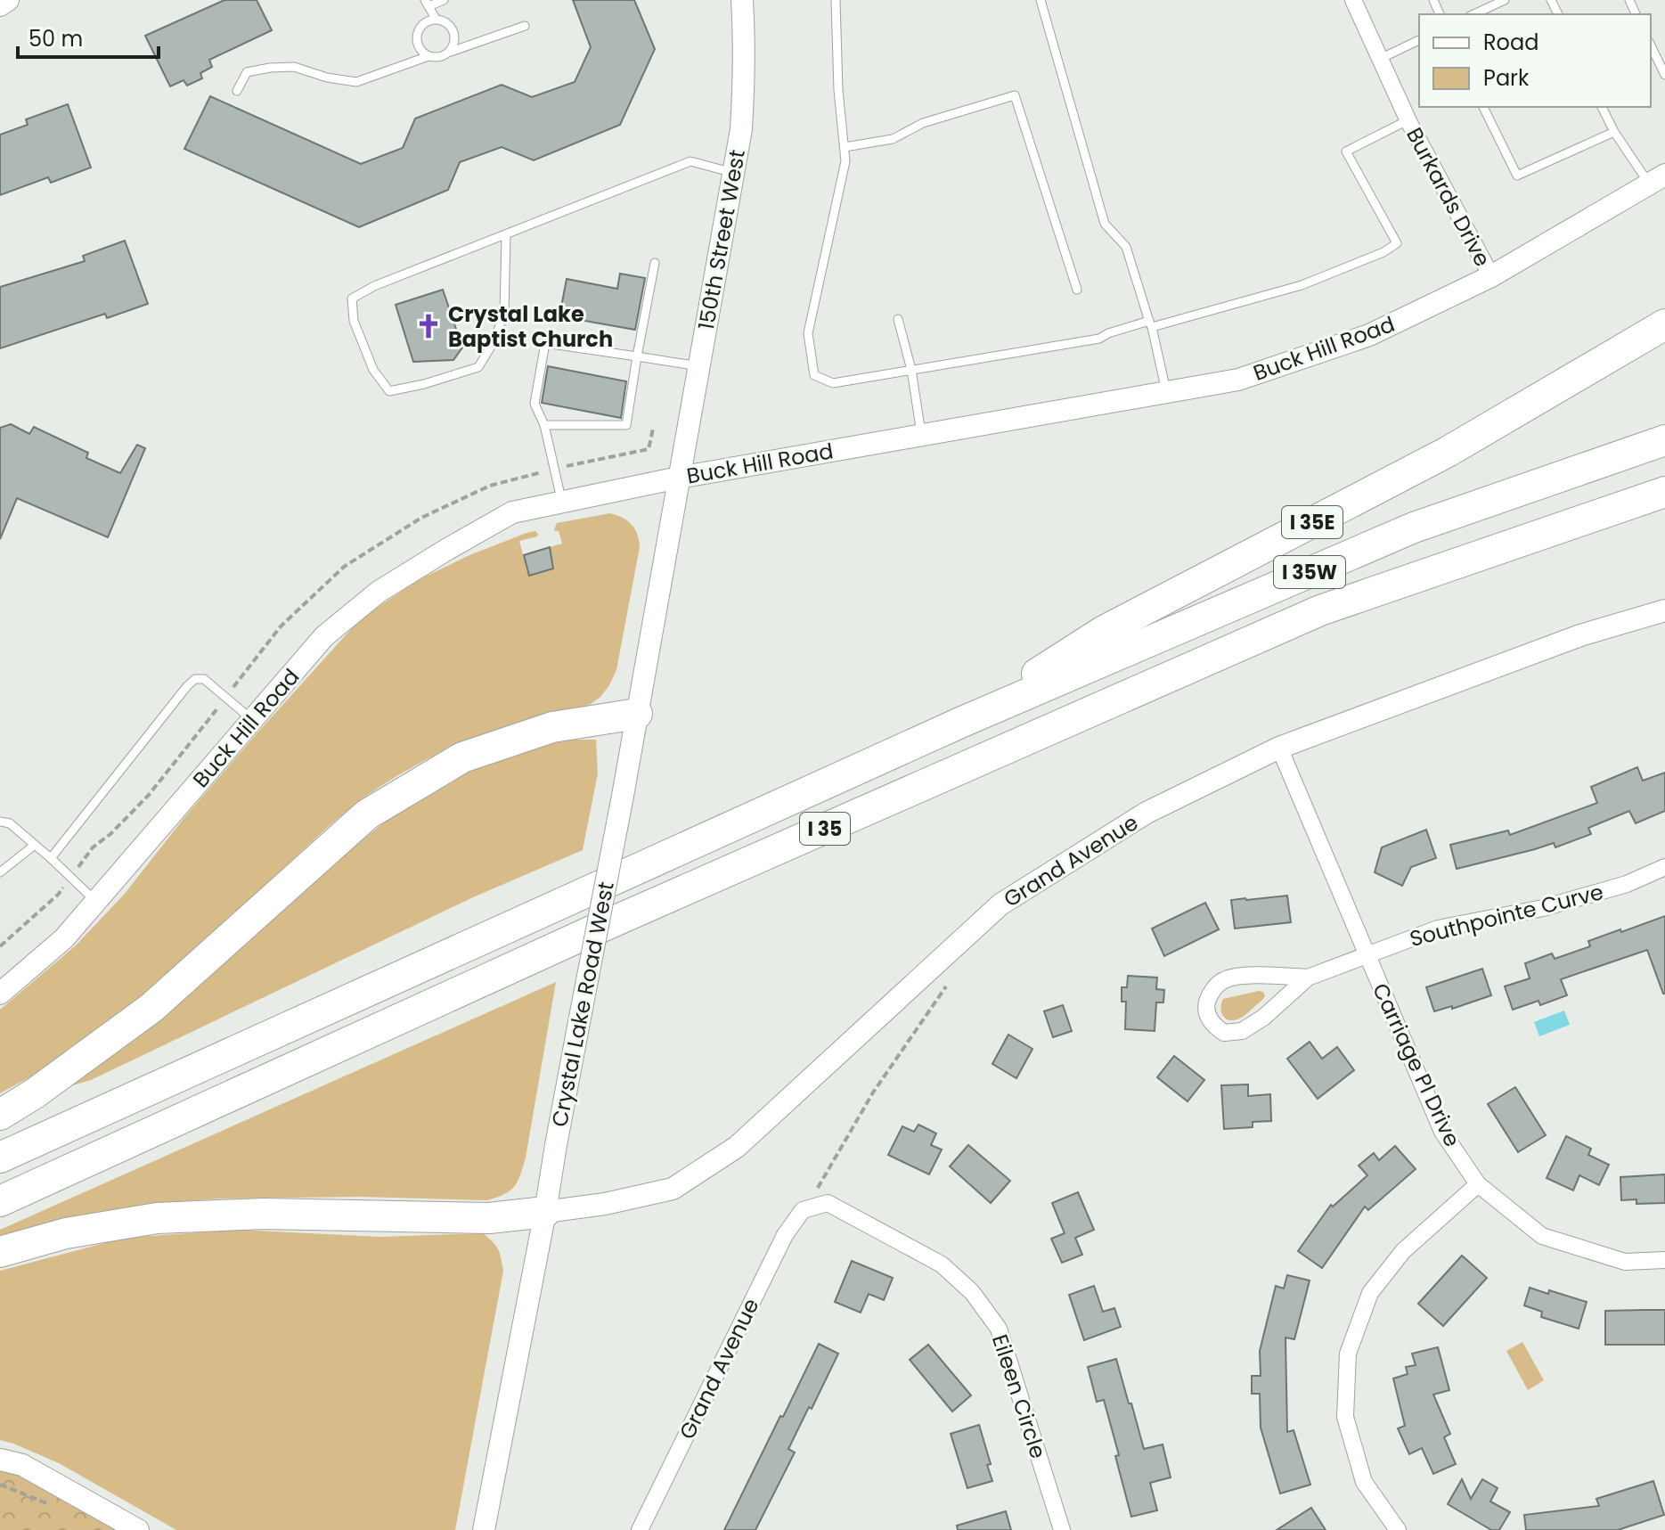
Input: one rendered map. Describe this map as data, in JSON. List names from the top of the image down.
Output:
{
  "streets": {
    "highway": ["I 35E", "I 35W", "I 35"],
    "street": [
      "Burkards Drive",
      "150th Street West",
      "Buck Hill Road",
      "Grand Avenue",
      "Southpointe Curve",
      "Crystal Lake Road West",
      "Carriage Pl Drive",
      "Eileen Circle"
    ]
  },
  "crossings": [
    ["Burkards Drive", "Buck Hill Road"],
    ["150th Street West", "Buck Hill Road"],
    ["150th Street West", "Crystal Lake Road West"],
    ["Buck Hill Road", "Crystal Lake Road West"],
    ["I 35E", "I 35W"],
    ["I 35E", "I 35"],
    ["I 35W", "I 35"],
    ["Grand Avenue", "Crystal Lake Road West"],
    ["Grand Avenue", "Carriage Pl Drive"],
    ["Grand Avenue", "Eileen Circle"],
    ["Southpointe Curve", "Carriage Pl Drive"]
  ],
  "places": {
    "church": ["Crystal Lake Baptist Church"]
  },
  "legend": ["Road", "Park"],
  "scale_bar": "50 m"
}
